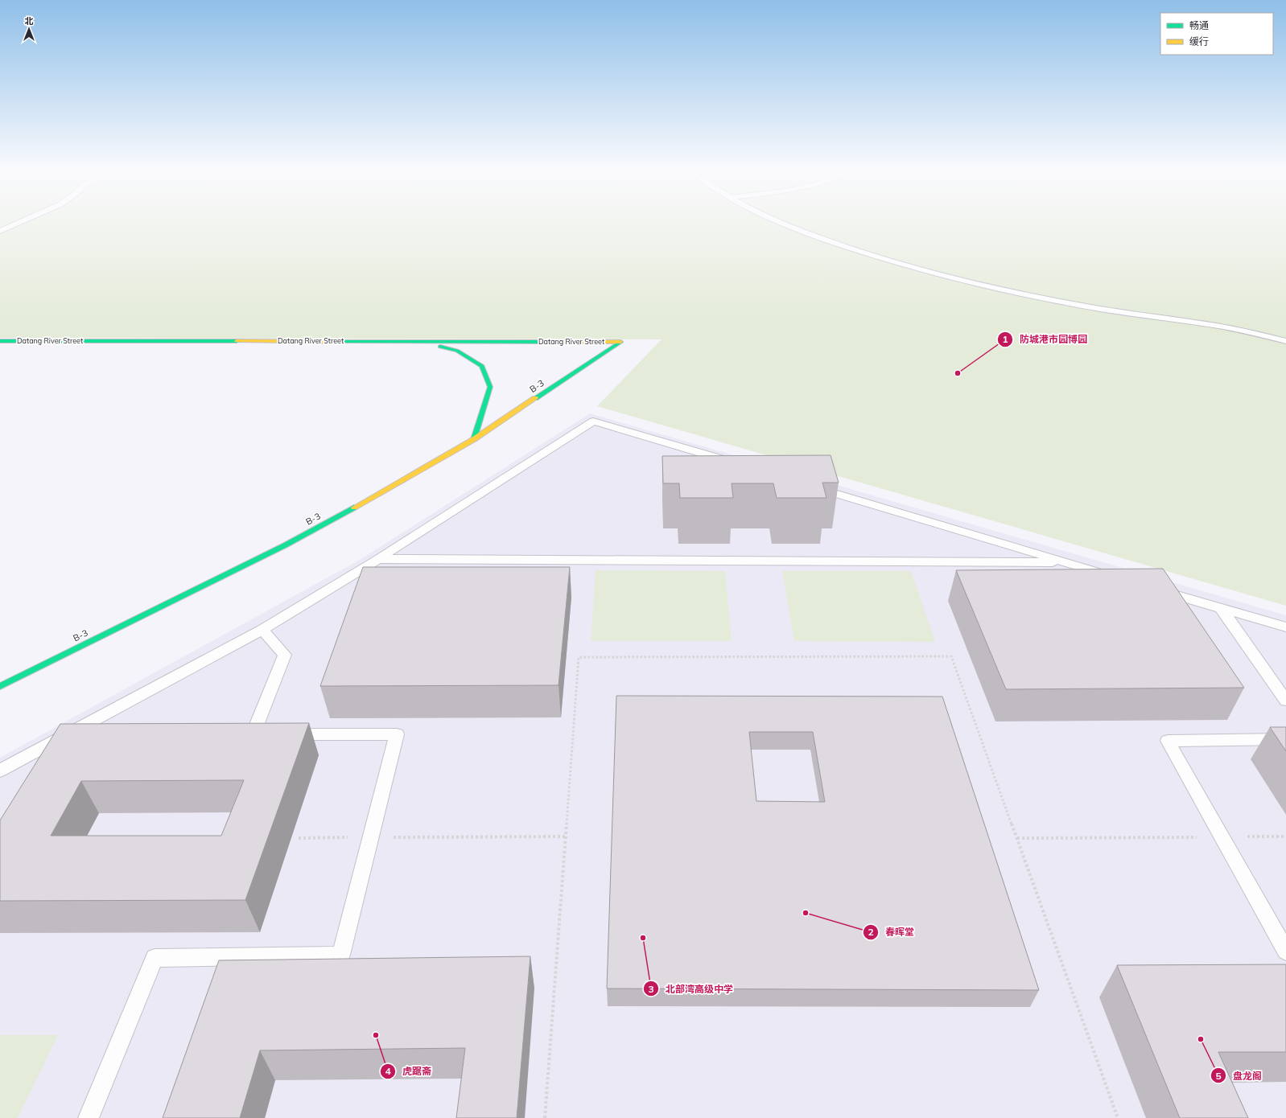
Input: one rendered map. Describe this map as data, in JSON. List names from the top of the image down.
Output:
{
  "streets": {
    "street": ["Datang River Street", "B-3"]
  },
  "crossings": [
    ["Datang River Street", "B-3"]
  ],
  "places": [
    "防城港市园博园",
    "春晖堂",
    "北部湾高级中学",
    "虎踞斋",
    "盘龙阁"
  ],
  "legend": ["畅通", "缓行"],
  "north": "top"
}
